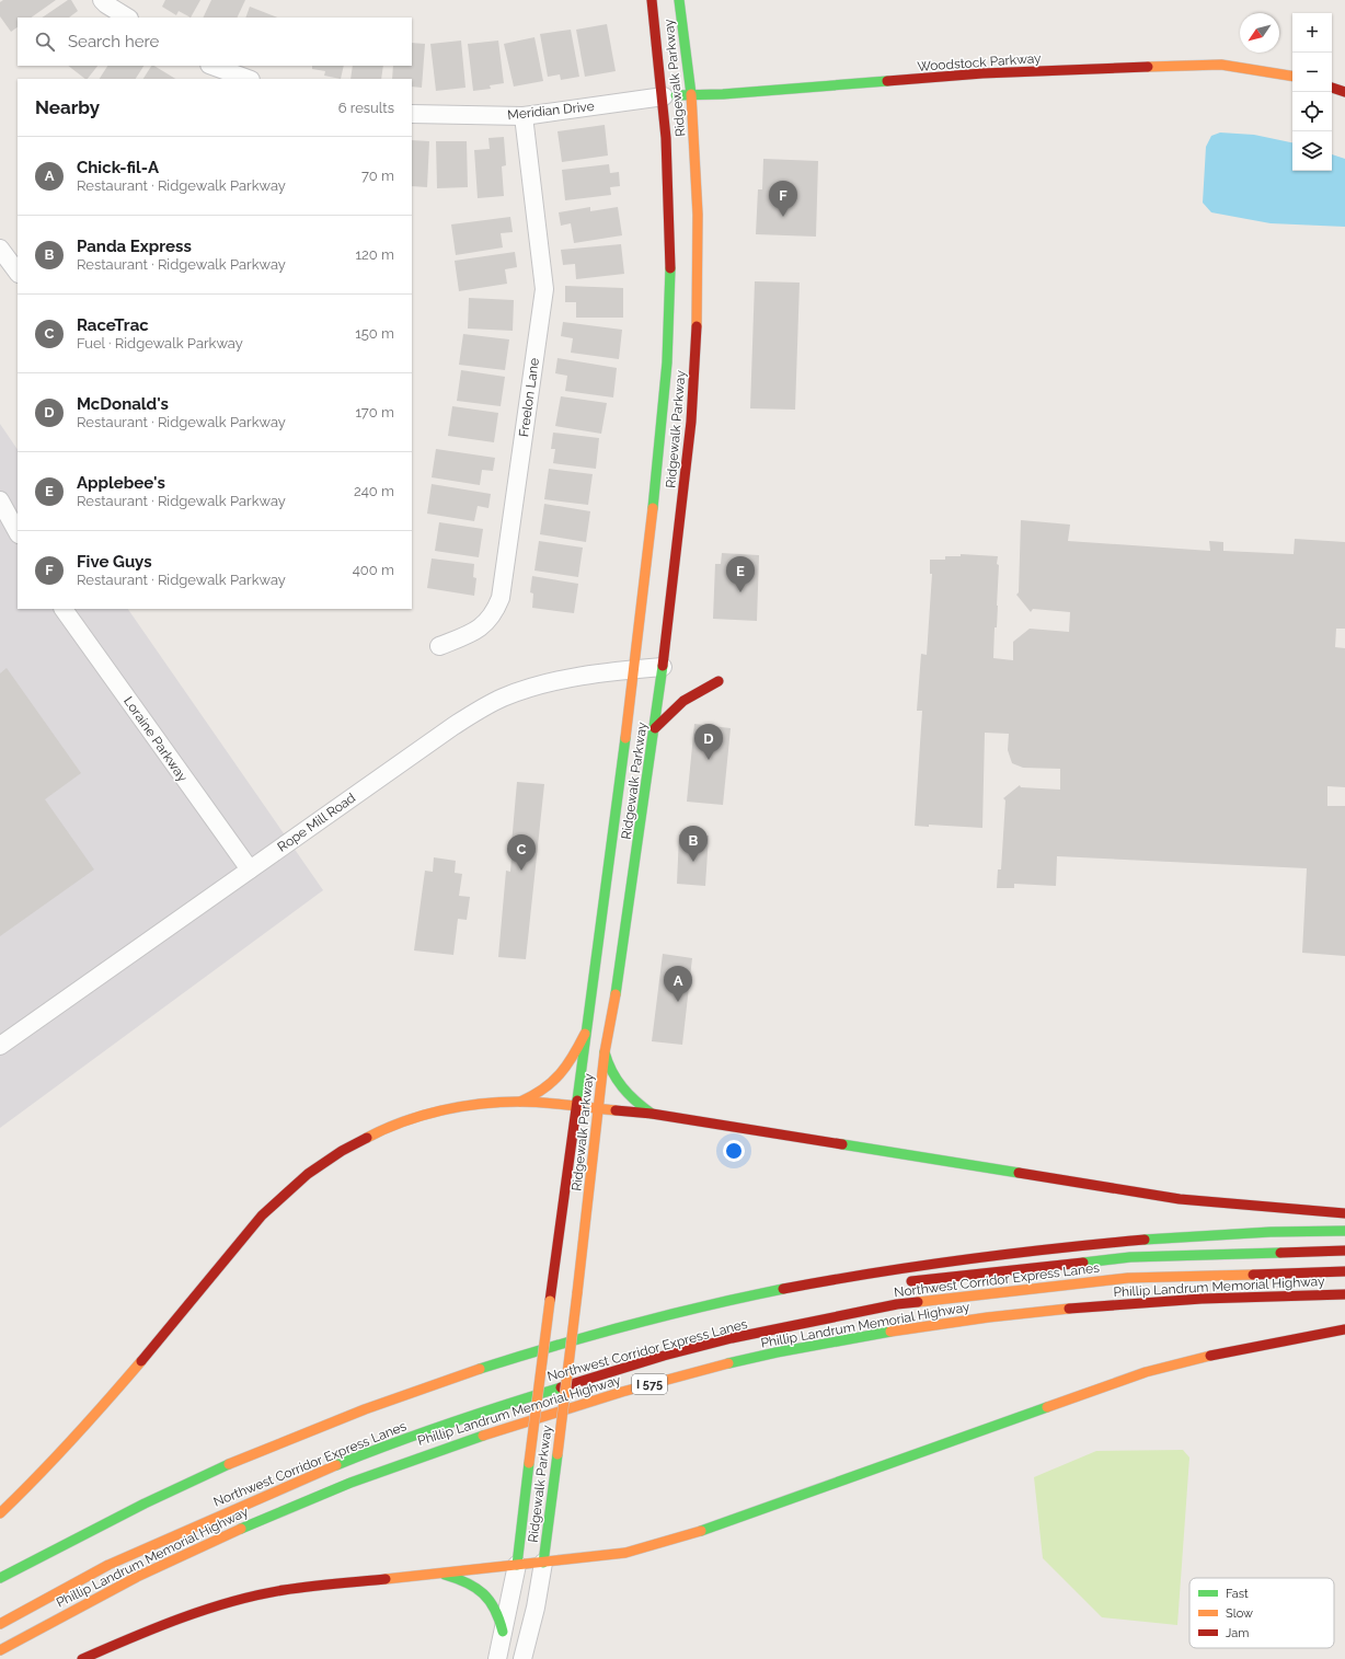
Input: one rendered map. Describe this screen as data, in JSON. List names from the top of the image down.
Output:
{
  "streets": {
    "main road": [
      "Woodstock Parkway",
      "Ridgewalk Parkway",
      "Northwest Corridor Express Lanes",
      "Phillip Landrum Memorial Highway",
      "I 575"
    ],
    "street": [
      "Meridian Drive",
      "Freelon Lane",
      "Loraine Parkway",
      "Rope Mill Road"
    ]
  },
  "crossings": [
    ["Woodstock Parkway", "Ridgewalk Parkway"],
    ["Woodstock Parkway", "Meridian Drive"],
    ["Ridgewalk Parkway", "Meridian Drive"],
    ["Ridgewalk Parkway", "Rope Mill Road"],
    ["Meridian Drive", "Freelon Lane"],
    ["Loraine Parkway", "Rope Mill Road"]
  ],
  "legend": ["Fast", "Slow", "Jam"],
  "north": "bottom left",
  "page": {
    "map_buttons": ["+", "−"],
    "search": "Search here",
    "heading": ["Nearby", "6 results"],
    "list": [
      {
        "mark": "A",
        "name": "Chick-fil-A",
        "note": "Restaurant · Ridgewalk Parkway",
        "value": "70 m"
      },
      {
        "mark": "B",
        "name": "Panda Express",
        "note": "Restaurant · Ridgewalk Parkway",
        "value": "120 m"
      },
      {
        "mark": "C",
        "name": "RaceTrac",
        "note": "Fuel · Ridgewalk Parkway",
        "value": "150 m"
      },
      {
        "mark": "D",
        "name": "McDonald's",
        "note": "Restaurant · Ridgewalk Parkway",
        "value": "170 m"
      },
      {
        "mark": "E",
        "name": "Applebee's",
        "note": "Restaurant · Ridgewalk Parkway",
        "value": "240 m"
      },
      {
        "mark": "F",
        "name": "Five Guys",
        "note": "Restaurant · Ridgewalk Parkway",
        "value": "400 m"
      }
    ],
    "pins": [
      "F",
      "E",
      "D",
      "B",
      "C",
      "A"
    ]
  }
}
